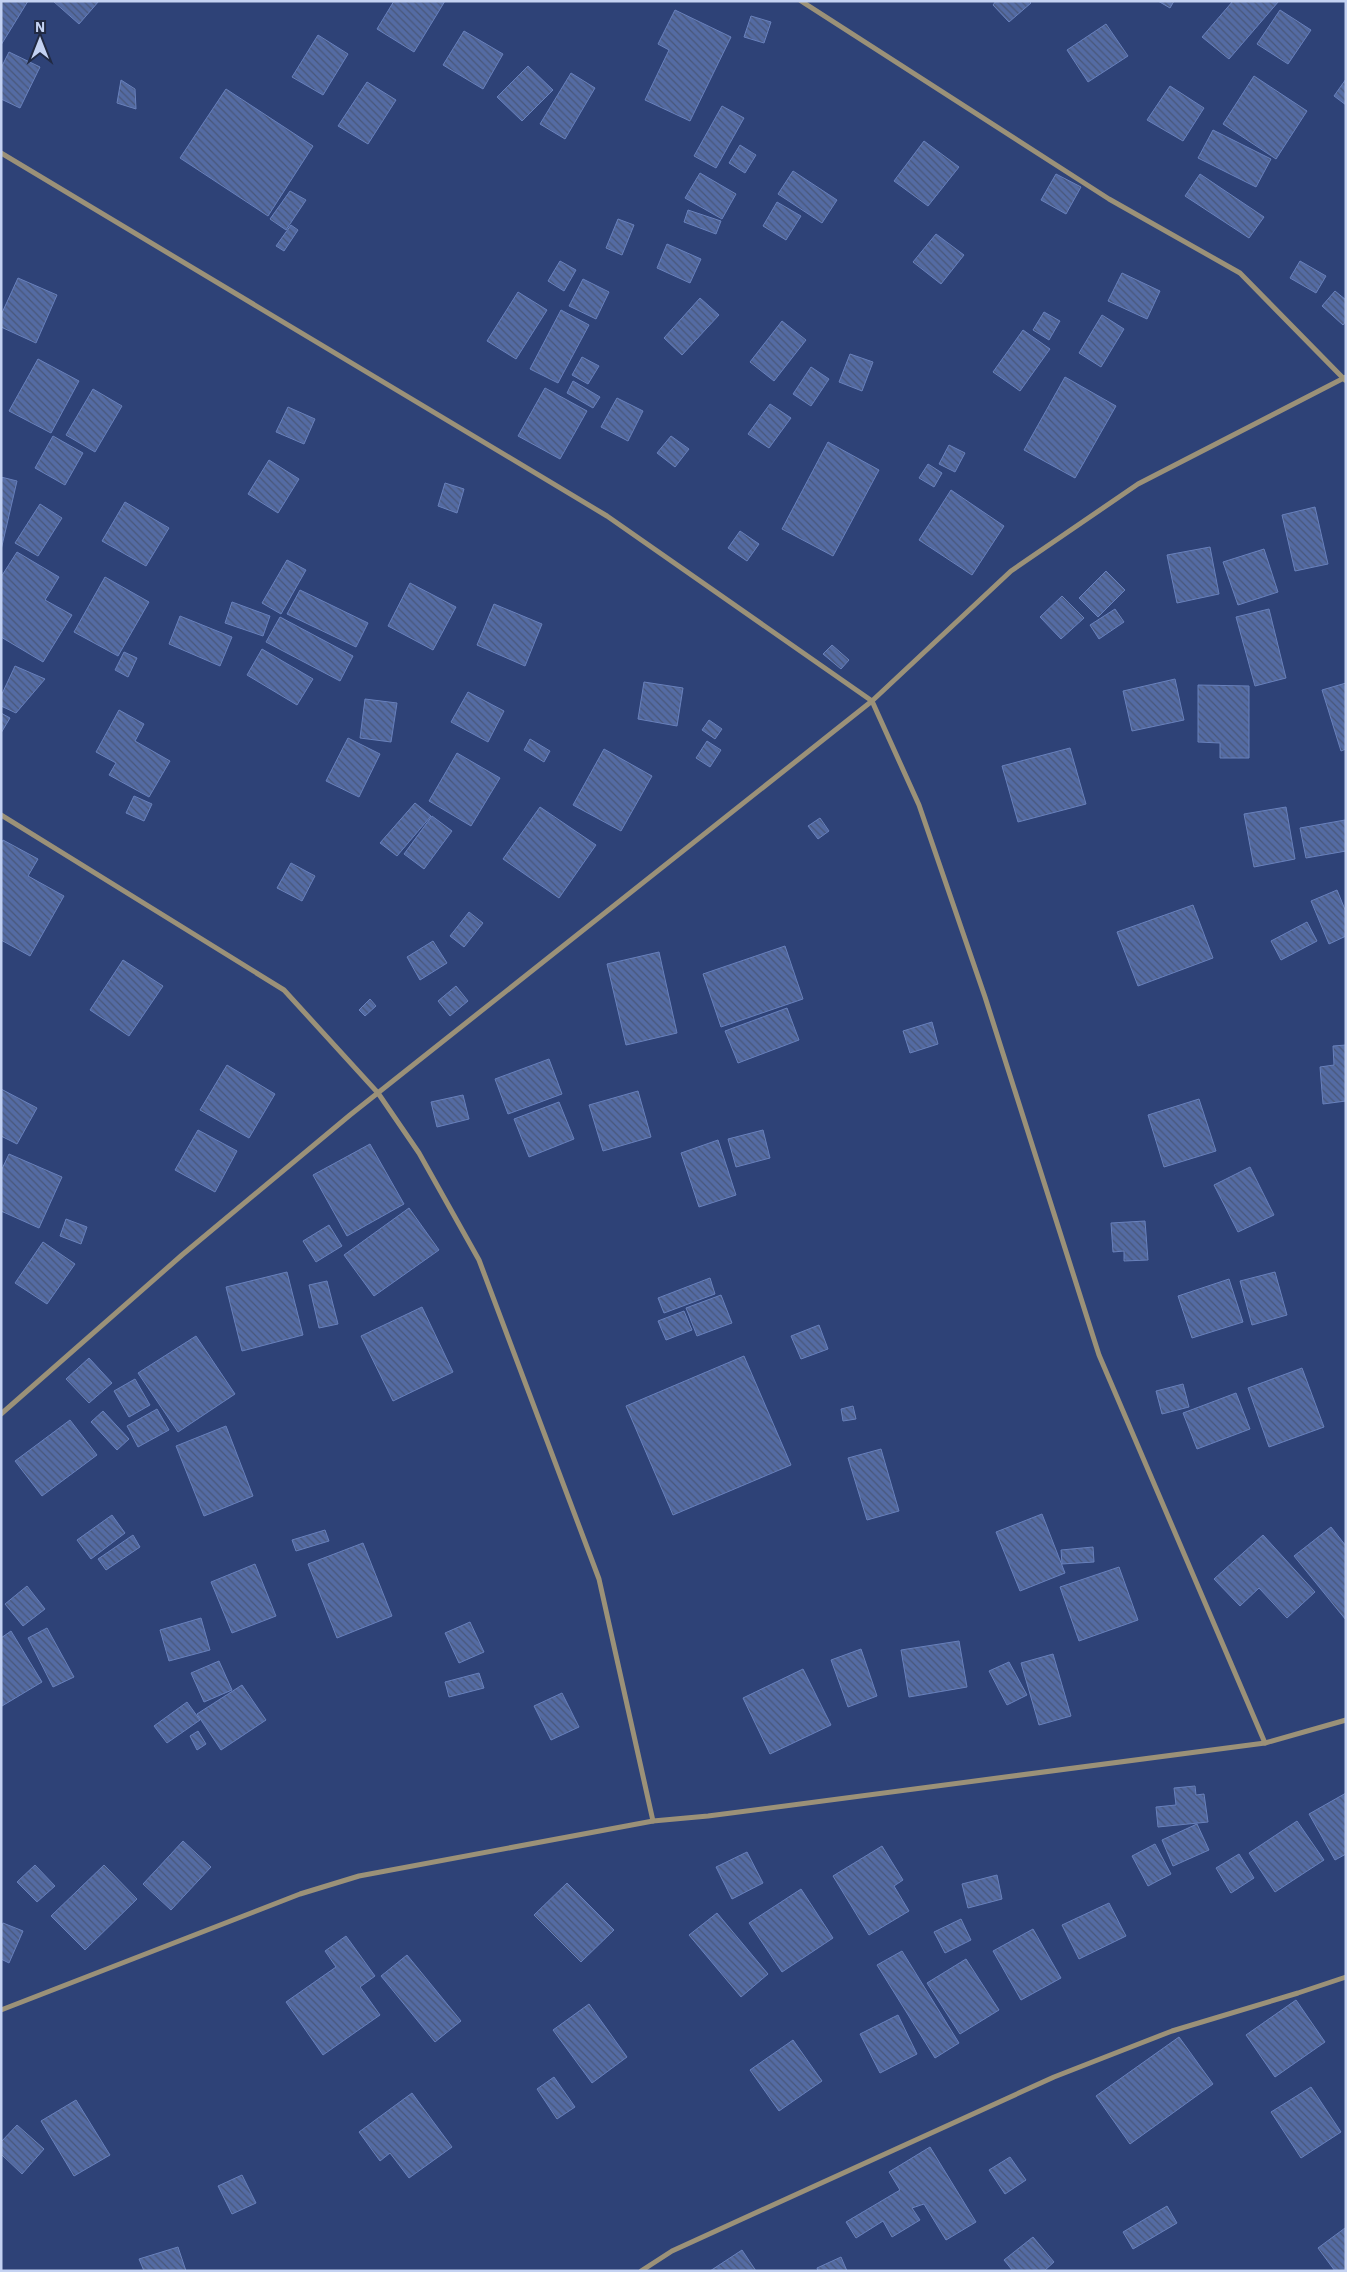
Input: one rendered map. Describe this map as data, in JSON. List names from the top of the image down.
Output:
{
  "north": "top"
}
